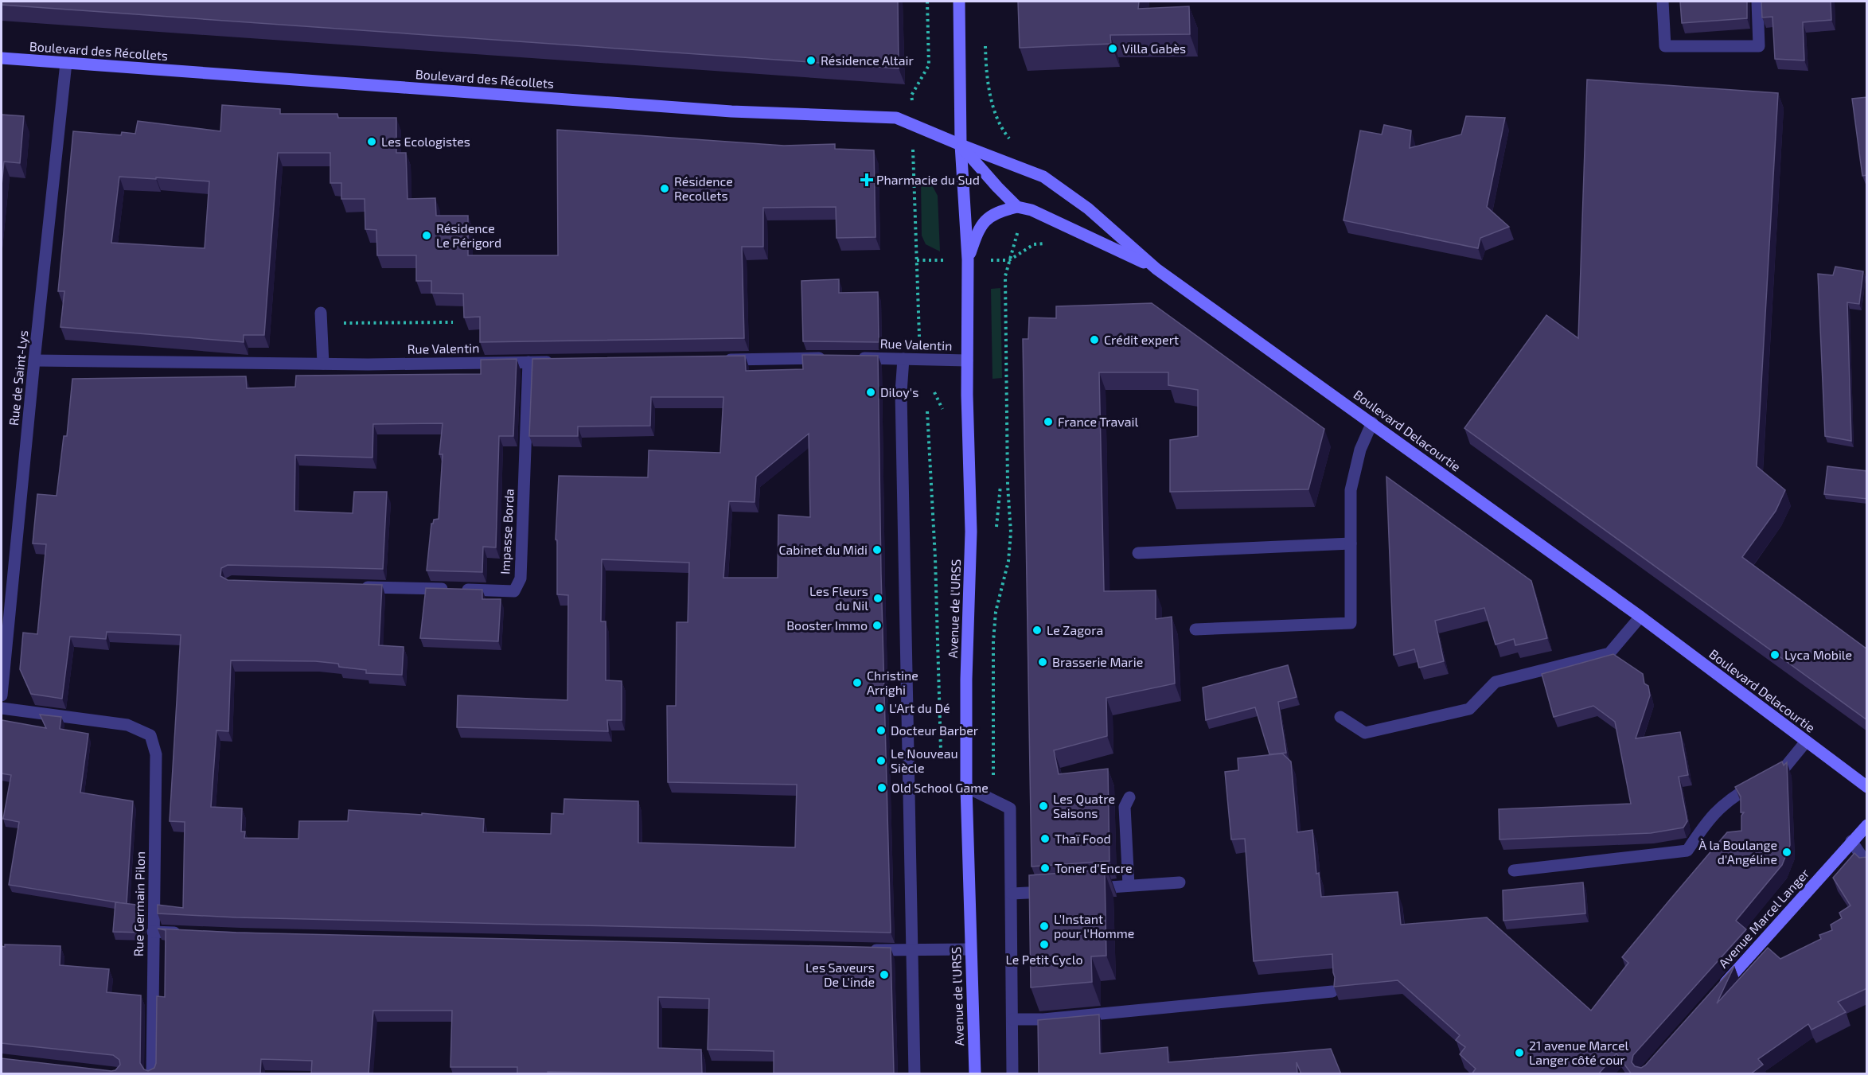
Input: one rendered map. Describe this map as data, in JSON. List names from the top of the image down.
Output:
{
  "streets": {
    "main road": [
      "Boulevard des Récollets",
      "Boulevard Delacourtie",
      "Avenue de l'URSS",
      "Avenue Marcel Langer"
    ],
    "street": [
      "Rue Valentin",
      "Rue de Saint-Lys",
      "Impasse Borda",
      "Rue Germain Pilon"
    ]
  },
  "crossings": [
    ["Boulevard des Récollets", "Rue de Saint-Lys"],
    ["Boulevard des Récollets", "Boulevard Delacourtie"],
    ["Boulevard des Récollets", "Avenue de l'URSS"],
    ["Rue Valentin", "Rue de Saint-Lys"],
    ["Rue Valentin", "Impasse Borda"],
    ["Rue Valentin", "Avenue de l'URSS"],
    ["Boulevard Delacourtie", "Avenue de l'URSS"]
  ],
  "places": {
    "other": [
      "Villa Gabès",
      "Résidence Altair",
      "Les Ecologistes",
      "Résidence Recollets",
      "Résidence Le Périgord",
      "Crédit expert",
      "Diloy's",
      "France Travail",
      "Cabinet du Midi",
      "Les Fleurs du Nil",
      "Booster Immo",
      "Le Zagora",
      "Lyca Mobile",
      "Brasserie Marie",
      "Christine Arrighi",
      "L'Art du Dé",
      "Docteur Barber",
      "Le Nouveau Siècle",
      "Old School Game",
      "Les Quatre Saisons",
      "Thaï Food",
      "À la Boulange d'Angéline",
      "Toner d'Encre",
      "L'Instant pour l'Homme",
      "Le Petit Cyclo",
      "Les Saveurs De L'inde",
      "21 avenue Marcel Langer côté cour"
    ],
    "health": ["Pharmacie du Sud"]
  }
}
